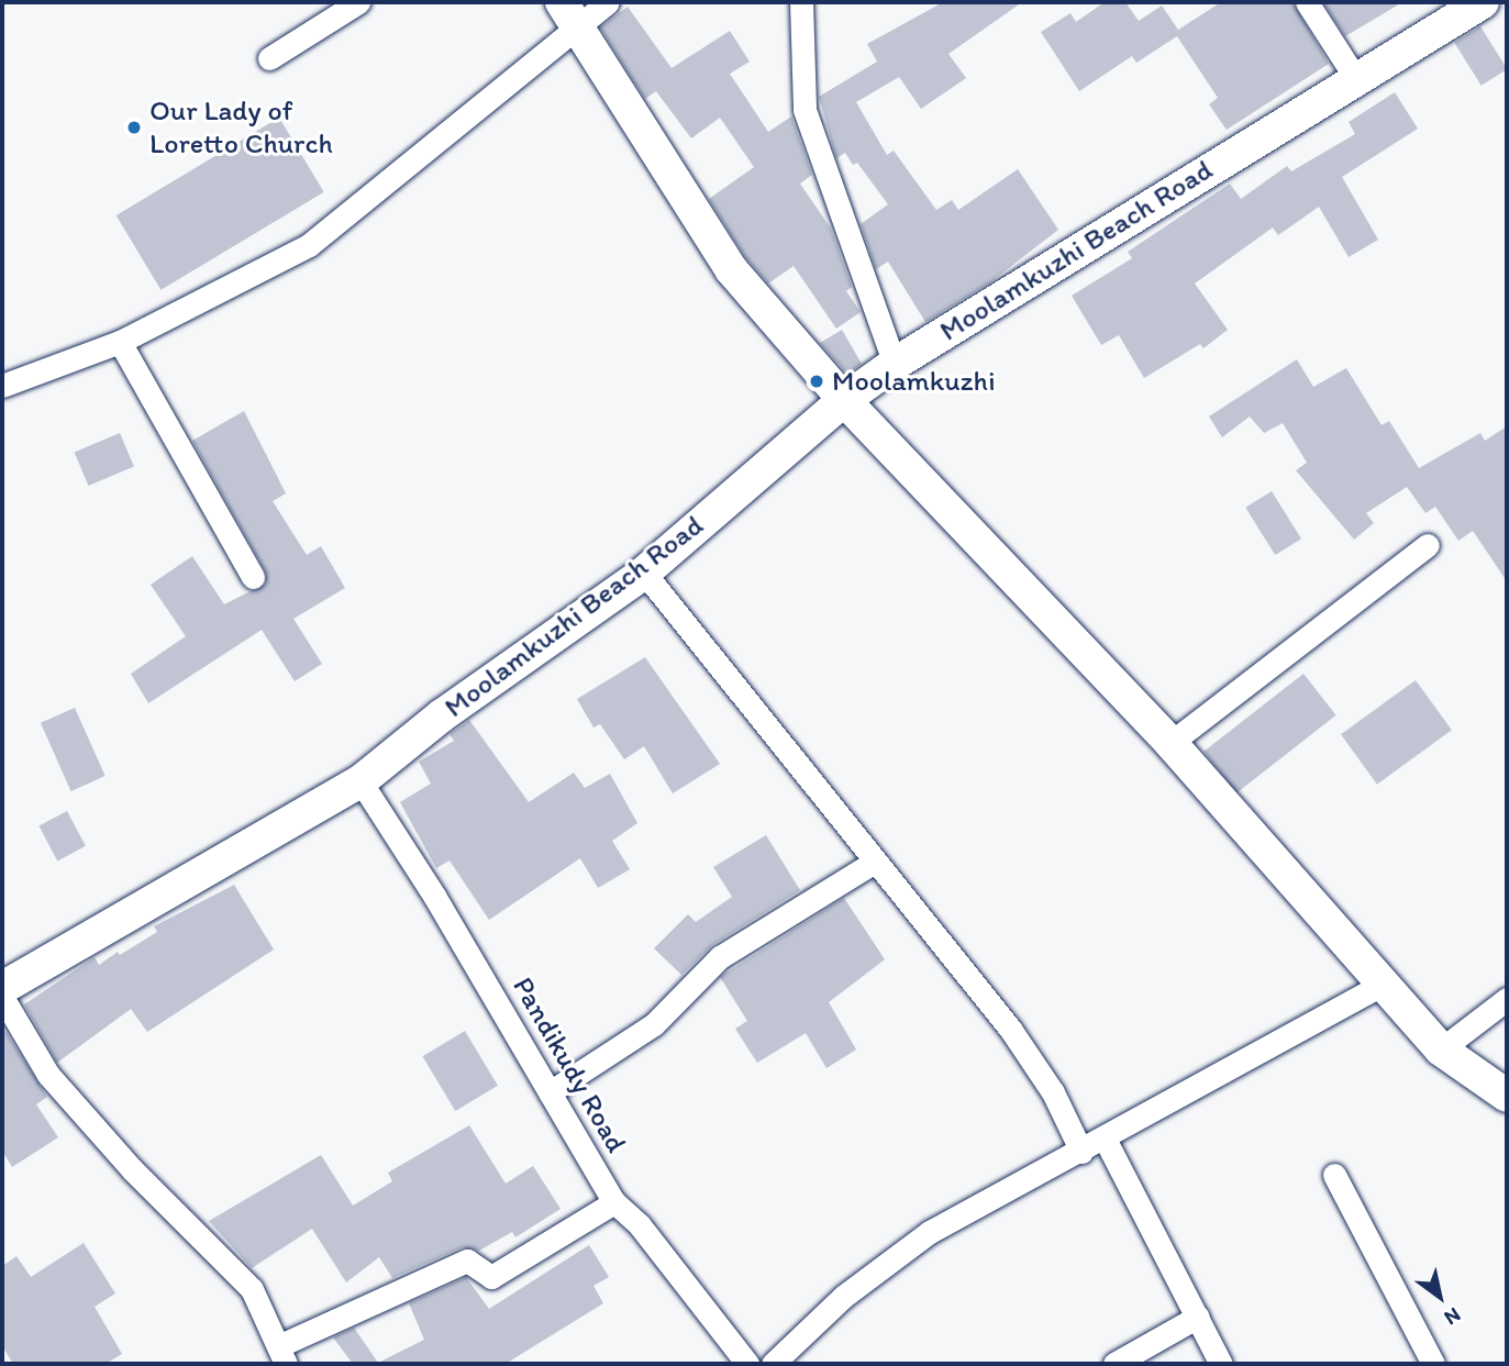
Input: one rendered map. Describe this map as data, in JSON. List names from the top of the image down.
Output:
{
  "streets": {
    "street": ["Moolamkuzhi Beach Road", "Pandikudy Road"]
  },
  "crossings": [
    ["Moolamkuzhi Beach Road", "Pandikudy Road"]
  ],
  "places": ["Our Lady of Loretto Church", "Moolamkuzhi"],
  "north": "bottom right"
}
